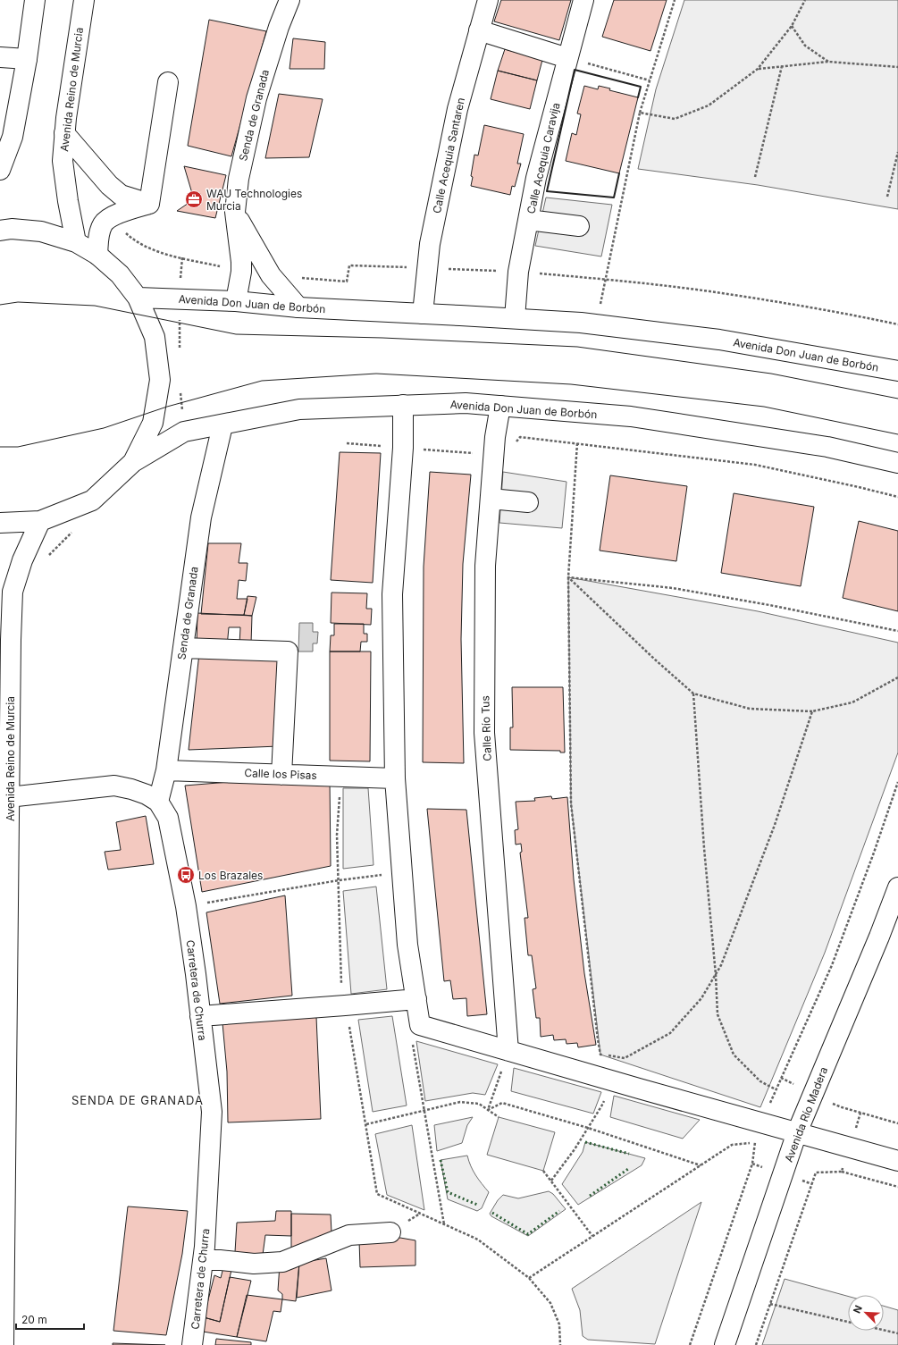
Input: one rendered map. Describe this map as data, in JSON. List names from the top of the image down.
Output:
{
  "streets": {
    "street": [
      "Avenida Reino de Murcia",
      "Senda de Granada",
      "Calle Acequia Santaren",
      "Calle Acequia Caravija",
      "Avenida Don Juan de Borbón",
      "Calle Río Tus",
      "Calle los Pisas",
      "Carretera de Churra",
      "Avenida Río Madera"
    ]
  },
  "crossings": [
    ["Avenida Reino de Murcia", "Carretera de Churra"],
    ["Senda de Granada", "Avenida Don Juan de Borbón"],
    ["Senda de Granada", "Calle los Pisas"],
    ["Senda de Granada", "Carretera de Churra"],
    ["Calle Acequia Santaren", "Avenida Don Juan de Borbón"],
    ["Calle Acequia Caravija", "Avenida Don Juan de Borbón"],
    ["Avenida Don Juan de Borbón", "Calle Río Tus"]
  ],
  "districts": ["SENDA DE GRANADA"],
  "places": {
    "office": ["WAU Technologies Murcia"],
    "bus stop": ["Los Brazales"]
  },
  "scale_bar": "20 m",
  "north": "top left"
}
